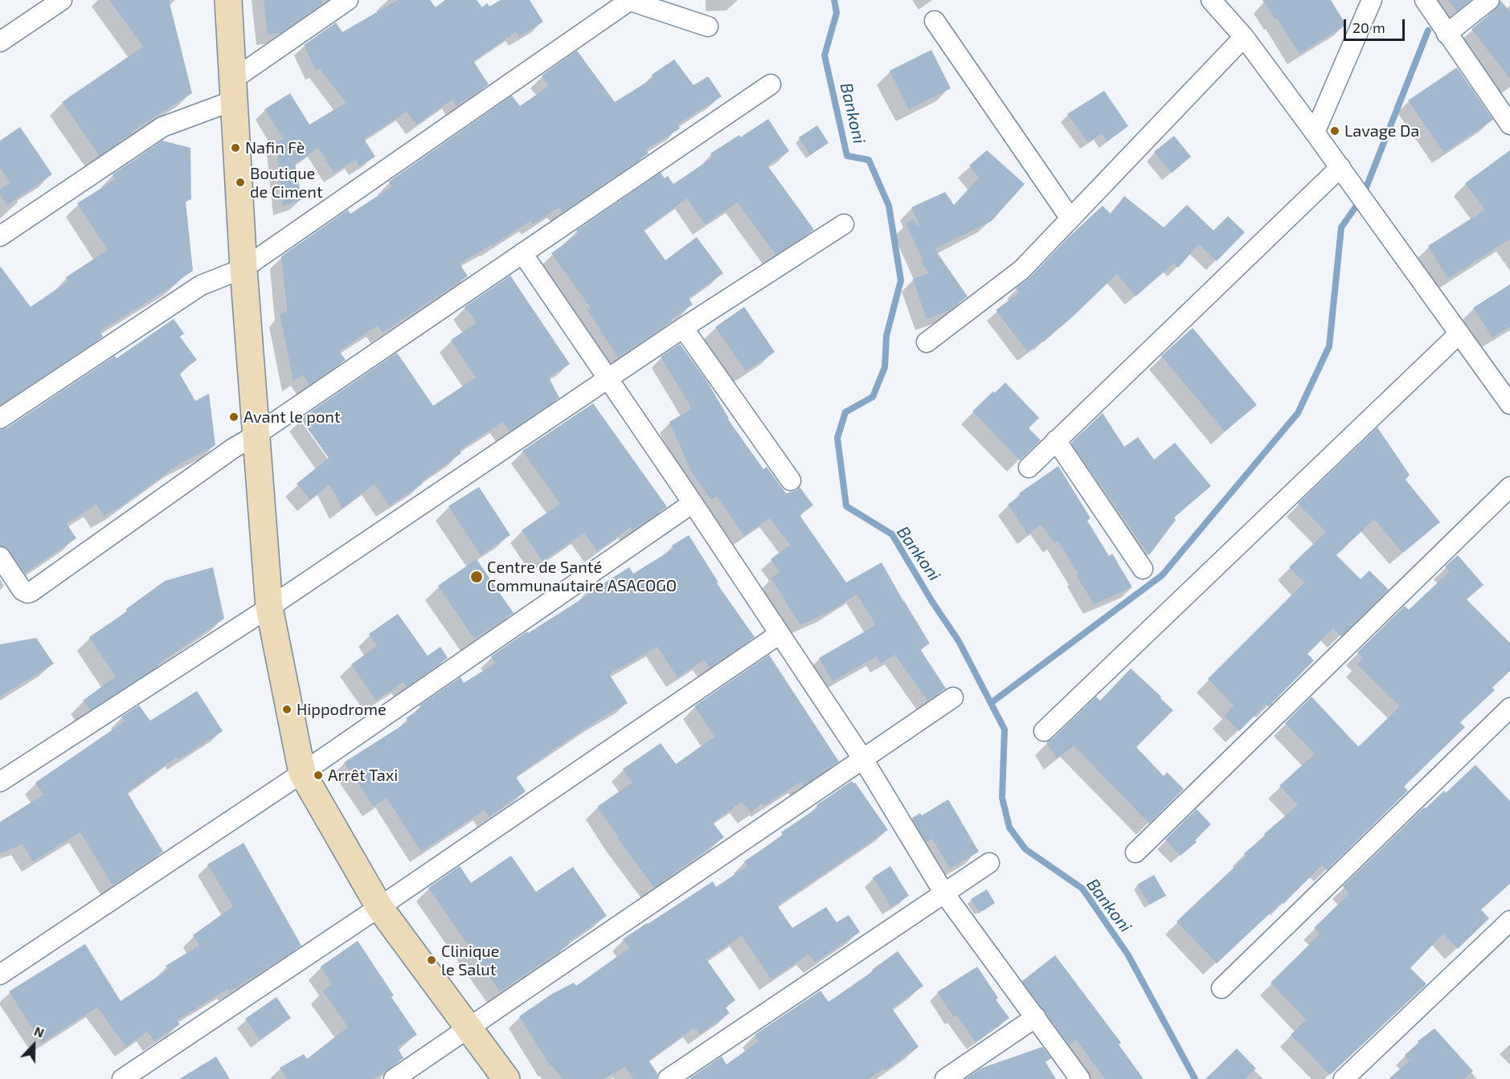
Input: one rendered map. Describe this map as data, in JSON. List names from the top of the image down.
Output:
{
  "water": ["Bankoni"],
  "places": [
    "Lavage Da",
    "Nafin Fè",
    "Boutique de Ciment",
    "Avant le pont",
    "Centre de Santé Communautaire ASACOGO",
    "Hippodrome",
    "Arrêt Taxi",
    "Clinique le Salut"
  ],
  "scale_bar": "20 m",
  "north": "top"
}
